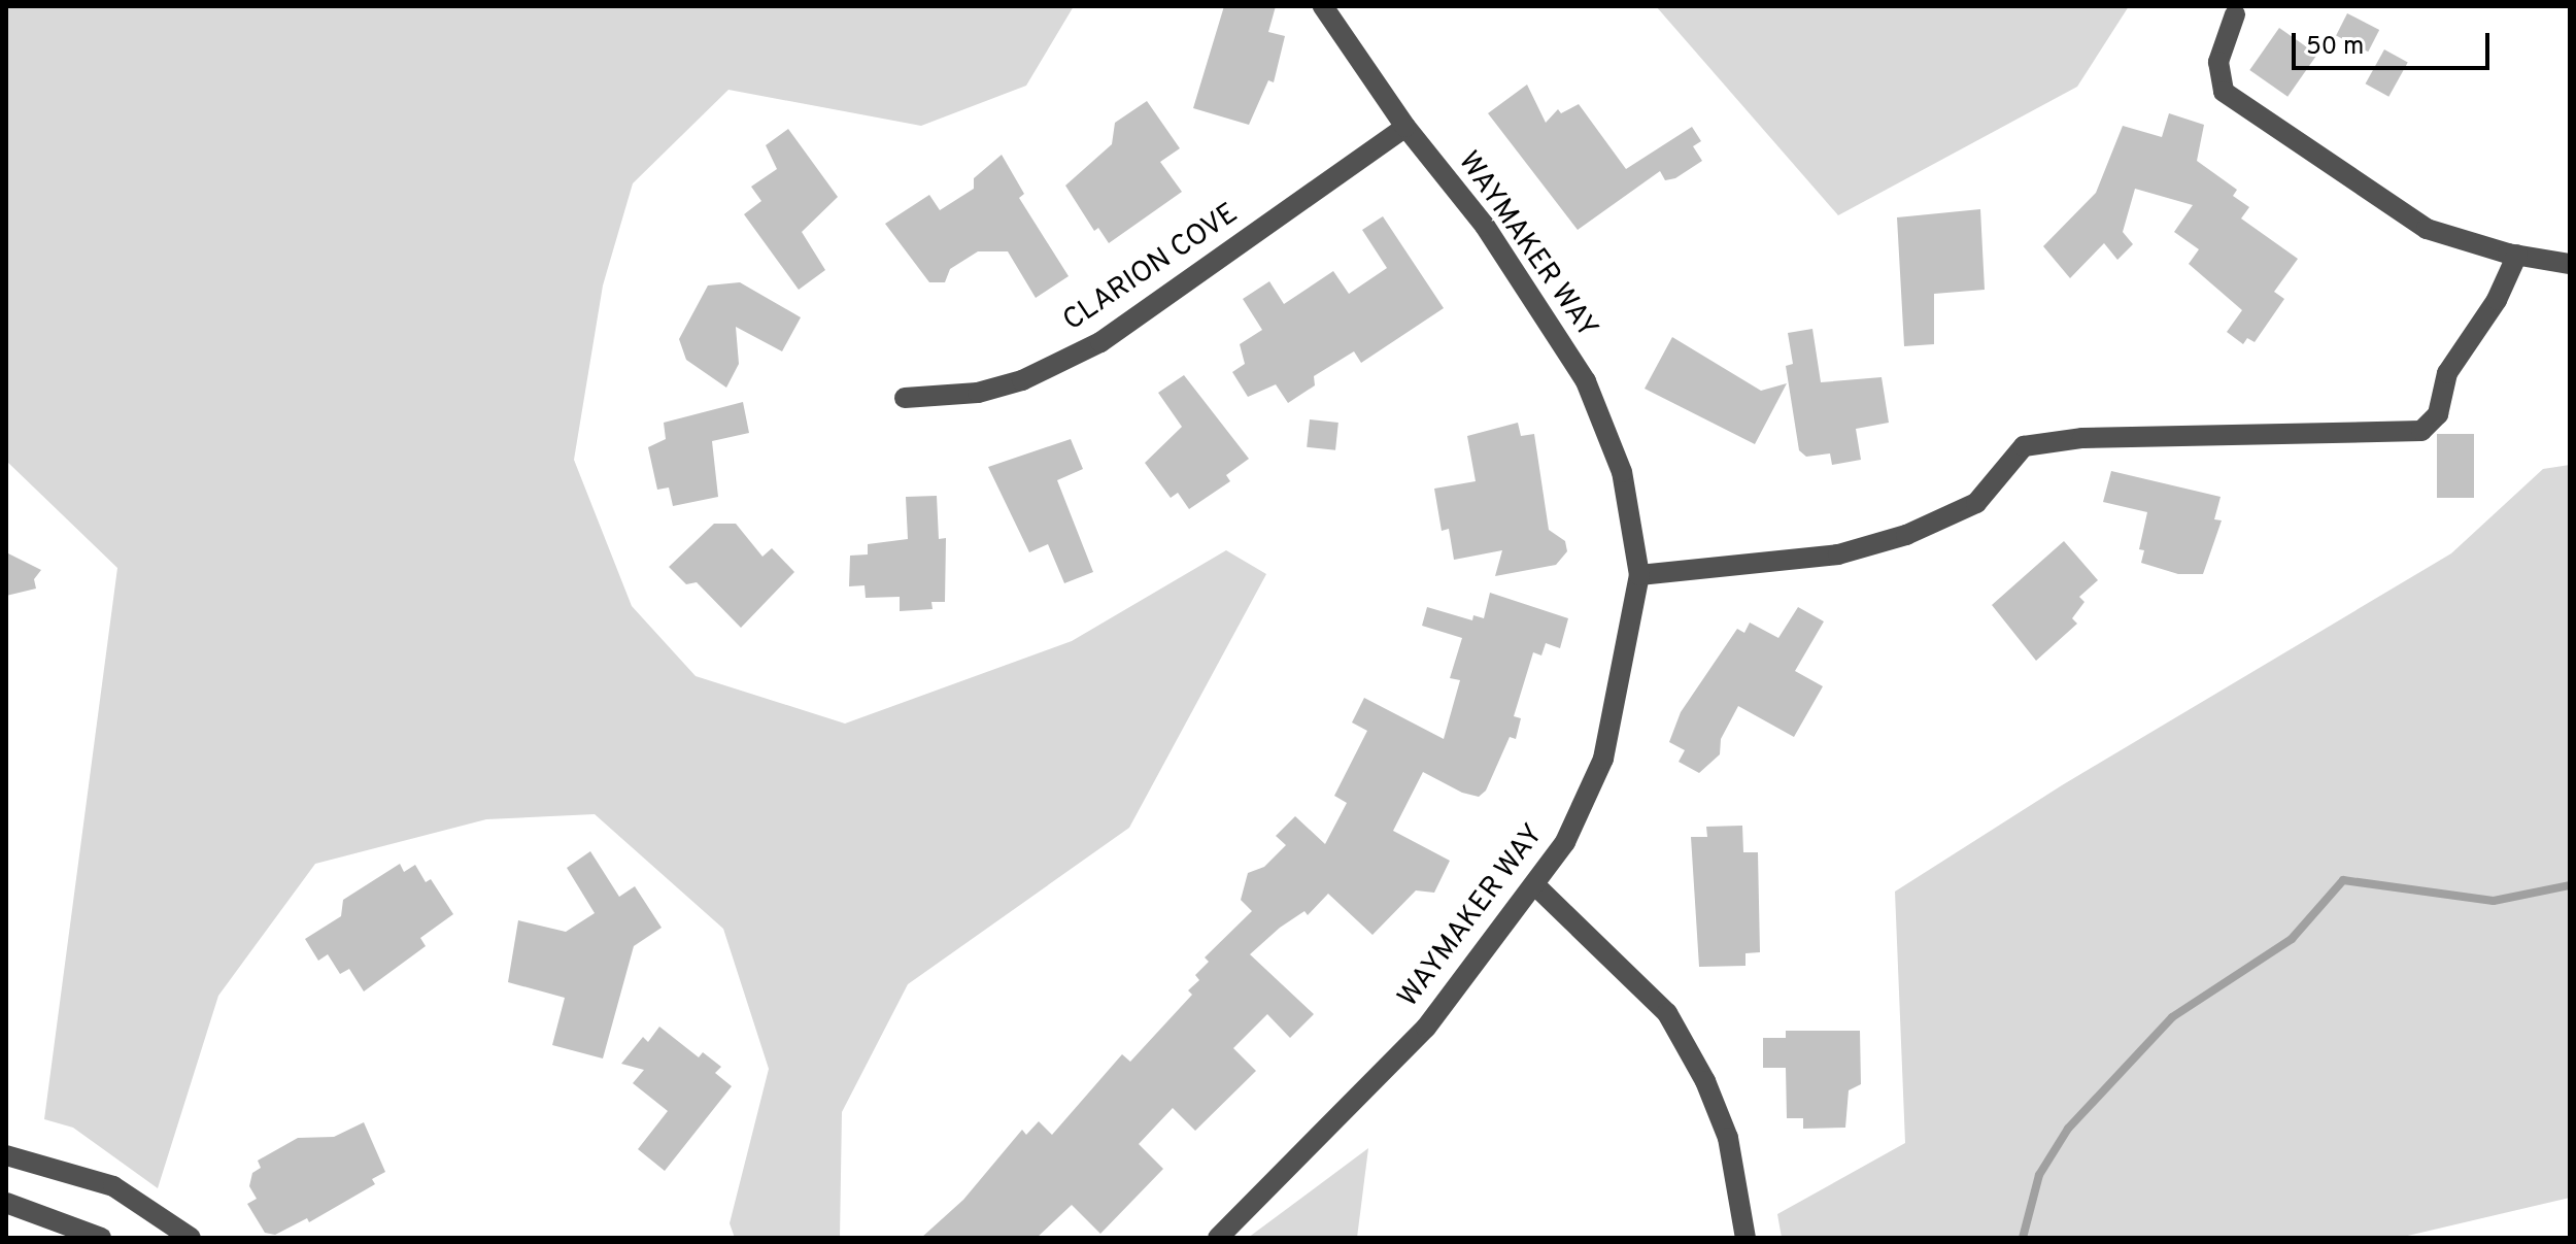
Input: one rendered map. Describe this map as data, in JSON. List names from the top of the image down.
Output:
{
  "streets": {
    "street": ["WAYMAKER WAY", "CLARION COVE"]
  },
  "crossings": [
    ["WAYMAKER WAY", "CLARION COVE"]
  ],
  "scale_bar": "50 m"
}
